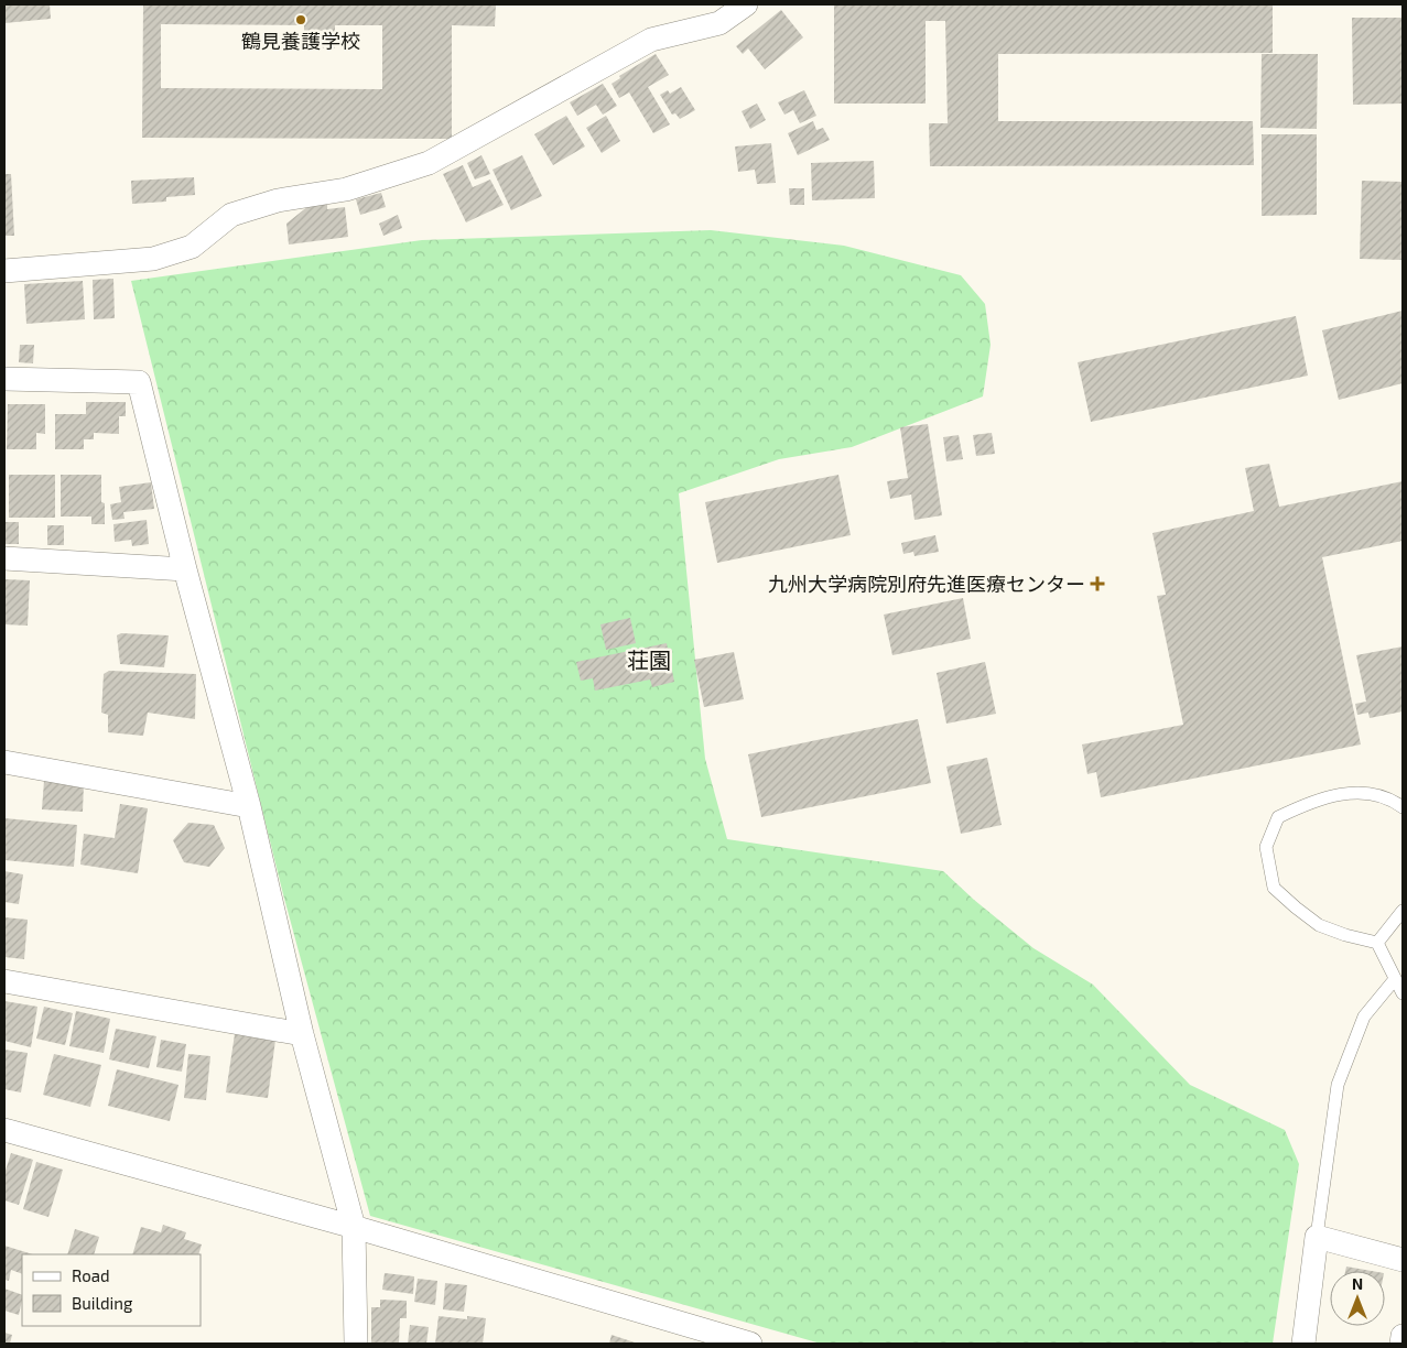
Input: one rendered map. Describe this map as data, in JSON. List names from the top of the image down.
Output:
{
  "districts": ["荘園"],
  "places": {
    "other": ["鶴見養護学校"],
    "health": ["九州大学病院別府先進医療センター"]
  },
  "legend": ["Road", "Building"],
  "north": "top"
}
